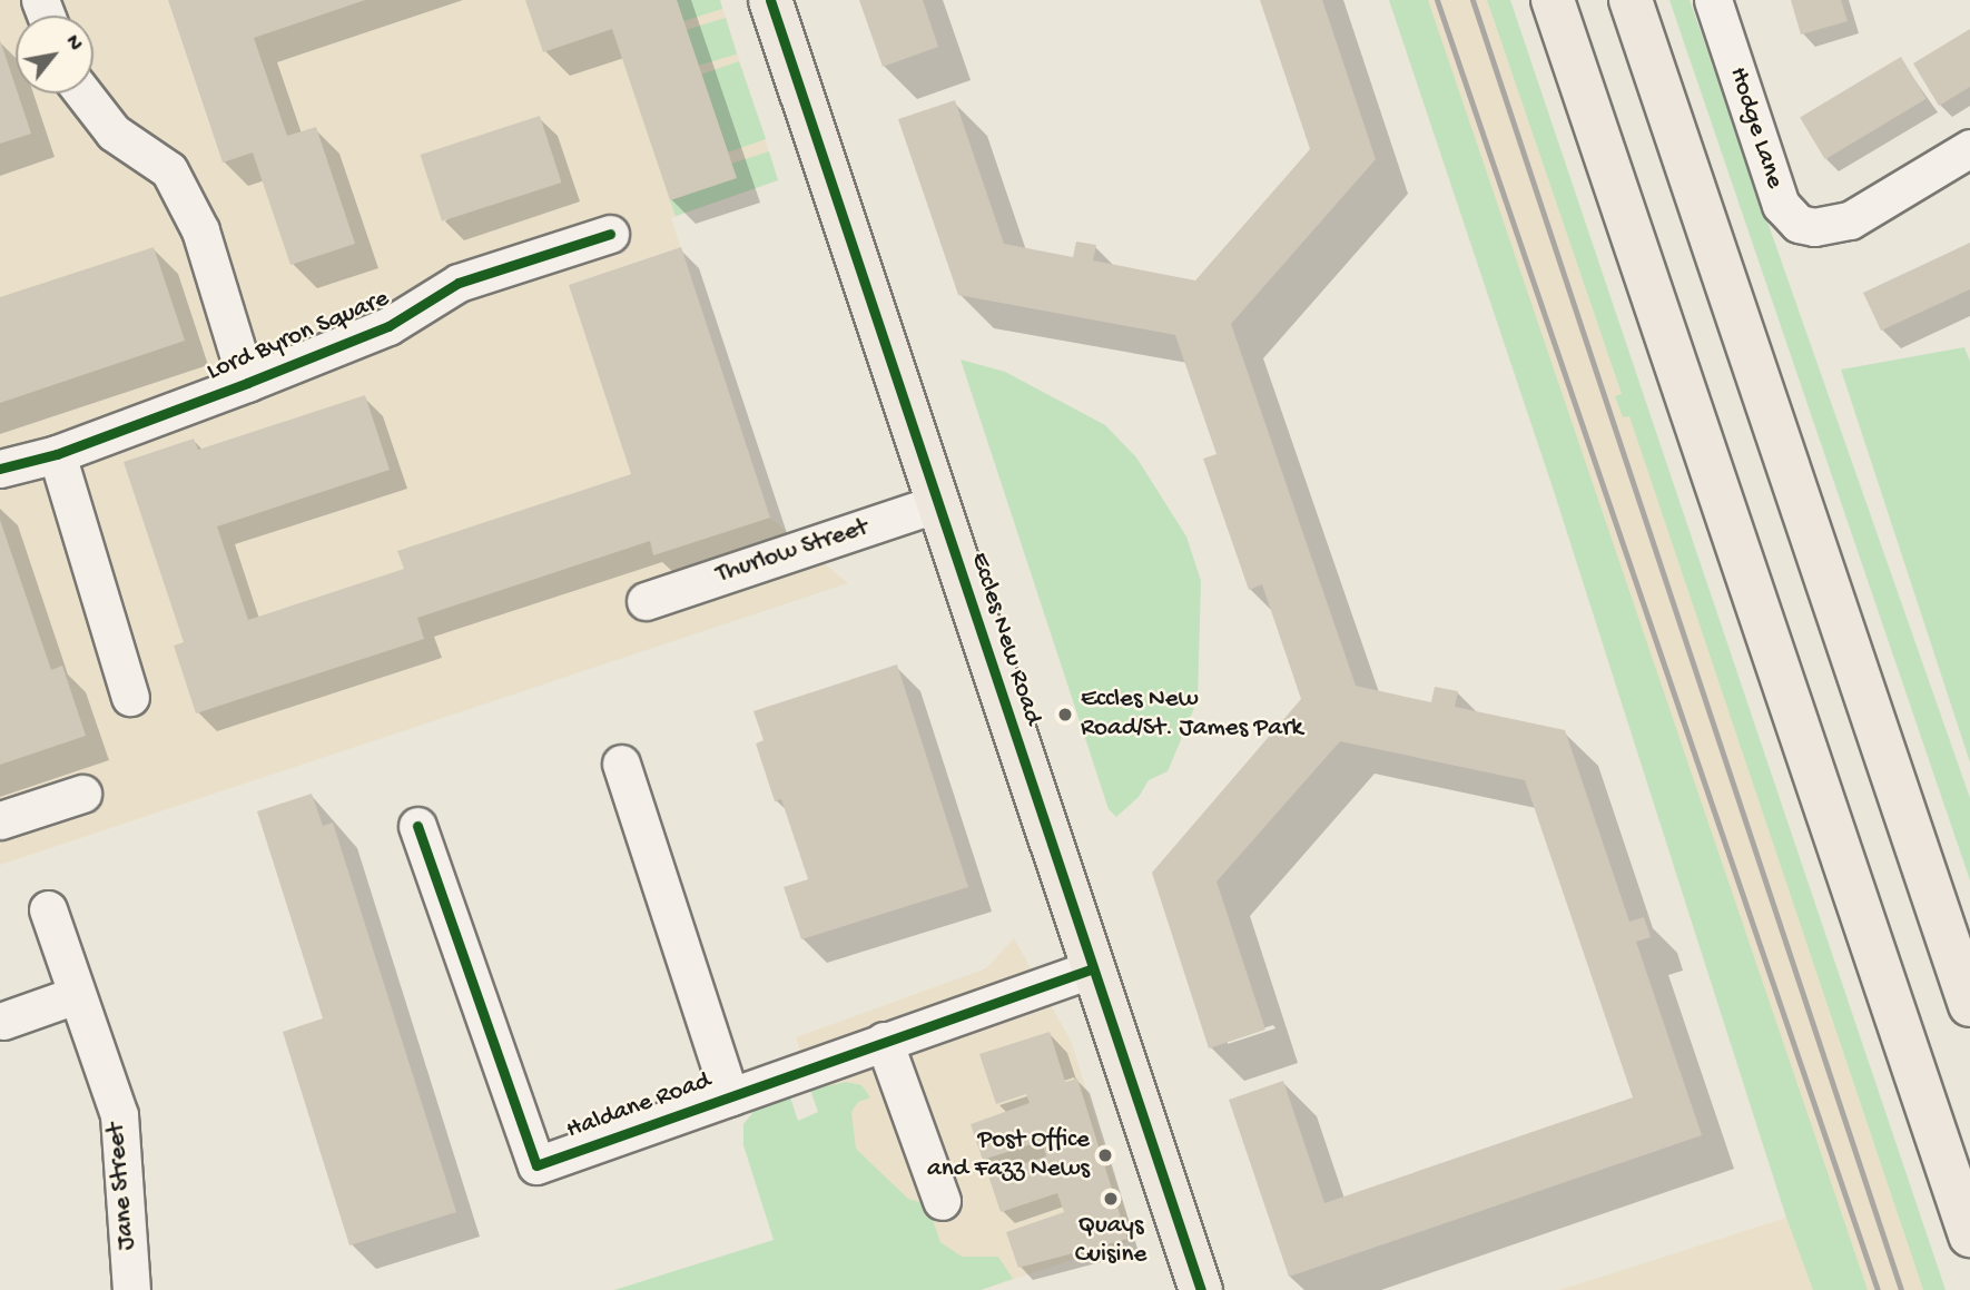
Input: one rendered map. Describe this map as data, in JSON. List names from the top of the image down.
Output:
{
  "streets": {
    "main road": ["Eccles New Road"],
    "street": [
      "Hodge Lane",
      "Lord Byron Square",
      "Thurlow Street",
      "Haldane Road",
      "Jane Street"
    ]
  },
  "crossings": [
    ["Thurlow Street", "Eccles New Road"],
    ["Eccles New Road", "Haldane Road"]
  ],
  "places": ["Eccles New Road/St. James Park", "Post Office and Fazz News", "Quays Cuisine"],
  "north": "top right"
}
